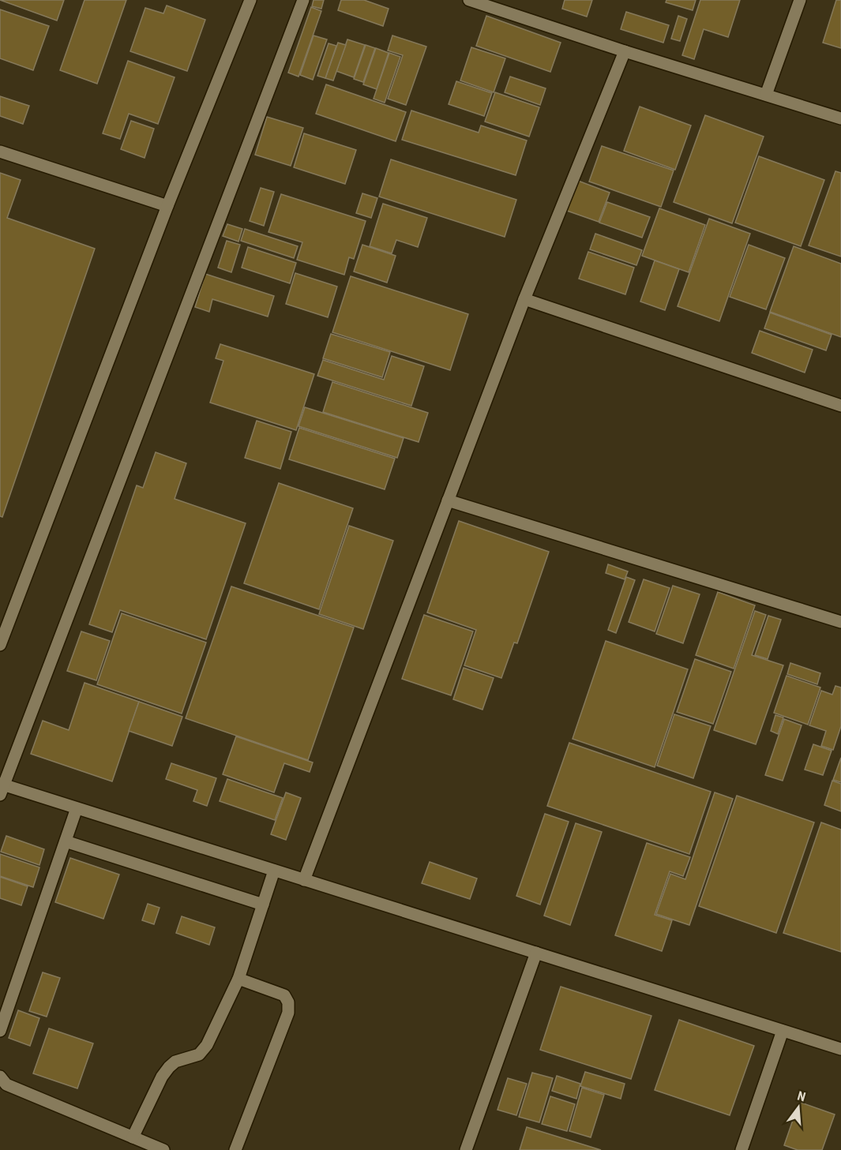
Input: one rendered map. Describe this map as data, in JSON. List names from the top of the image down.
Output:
{
  "north": "top"
}
